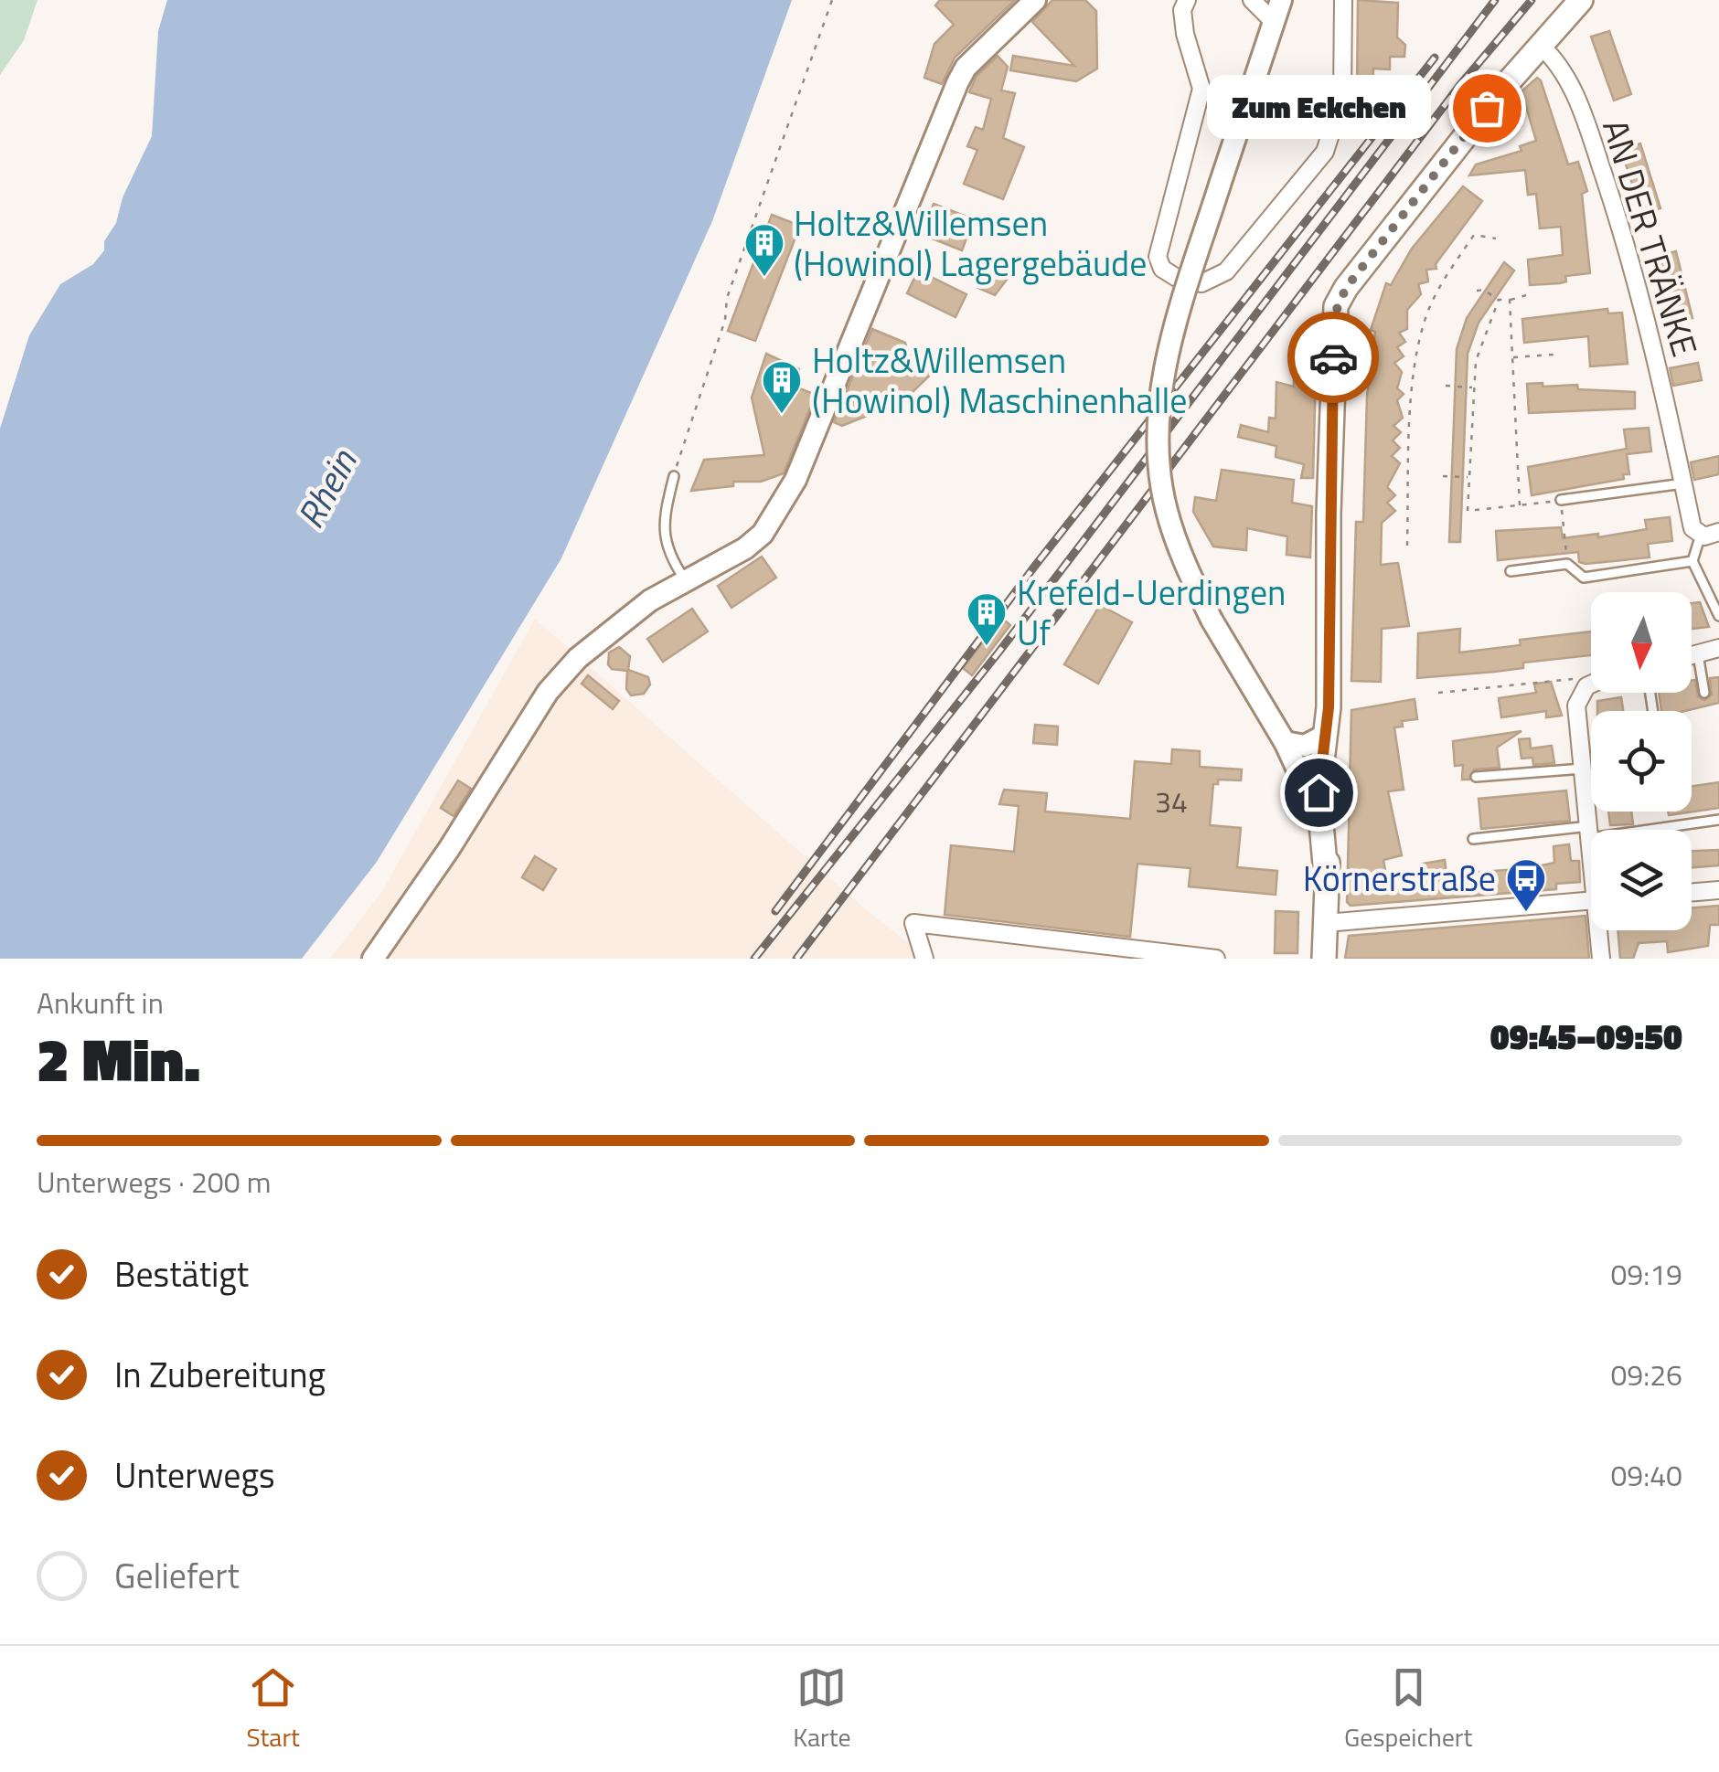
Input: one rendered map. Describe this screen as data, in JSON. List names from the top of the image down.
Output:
{
  "streets": {
    "street": ["AN DER TRÄNKE"]
  },
  "water": ["Rhein"],
  "places": {
    "other": ["Zum Eckchen"],
    "building": ["Holtz&Willemsen (Howinol) Lagergebäude", "Holtz&Willemsen (Howinol) Maschinenhalle", "Krefeld-Uerdingen Uf"],
    "bus stop": ["Körnerstraße"]
  },
  "house_numbers": ["34"],
  "north": "bottom",
  "page": {
    "bubble": "Zum Eckchen",
    "heading": ["2 Min.", "Ankunft in", "09:45–09:50"],
    "bar": "Unterwegs · 200 m",
    "list": [
      ["Bestätigt", "09:19"],
      ["In Zubereitung", "09:26"],
      ["Unterwegs", "09:40"],
      "Geliefert"
    ],
    "tabs": ["Start", "Karte", "Gespeichert"]
  }
}
